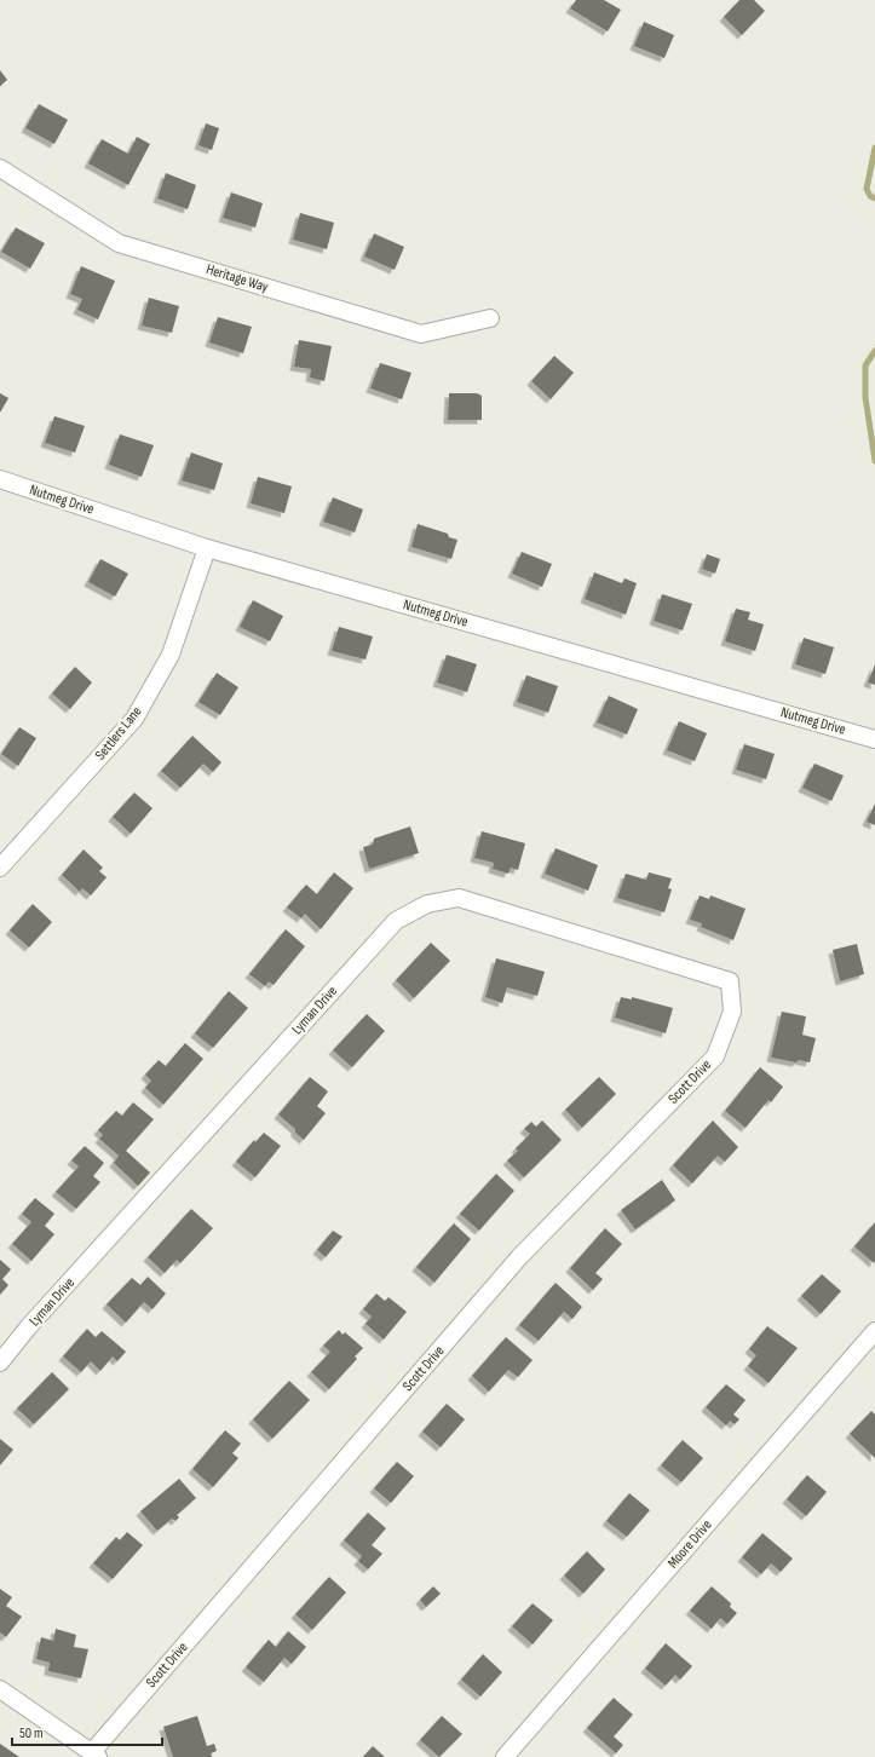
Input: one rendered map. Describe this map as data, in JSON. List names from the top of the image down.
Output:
{
  "streets": {
    "street": [
      "Heritage Way",
      "Nutmeg Drive",
      "Settlers Lane",
      "Lyman Drive",
      "Scott Drive",
      "Moore Drive"
    ]
  },
  "crossings": [
    ["Nutmeg Drive", "Settlers Lane"],
    ["Lyman Drive", "Scott Drive"]
  ],
  "scale_bar": "50 m"
}
